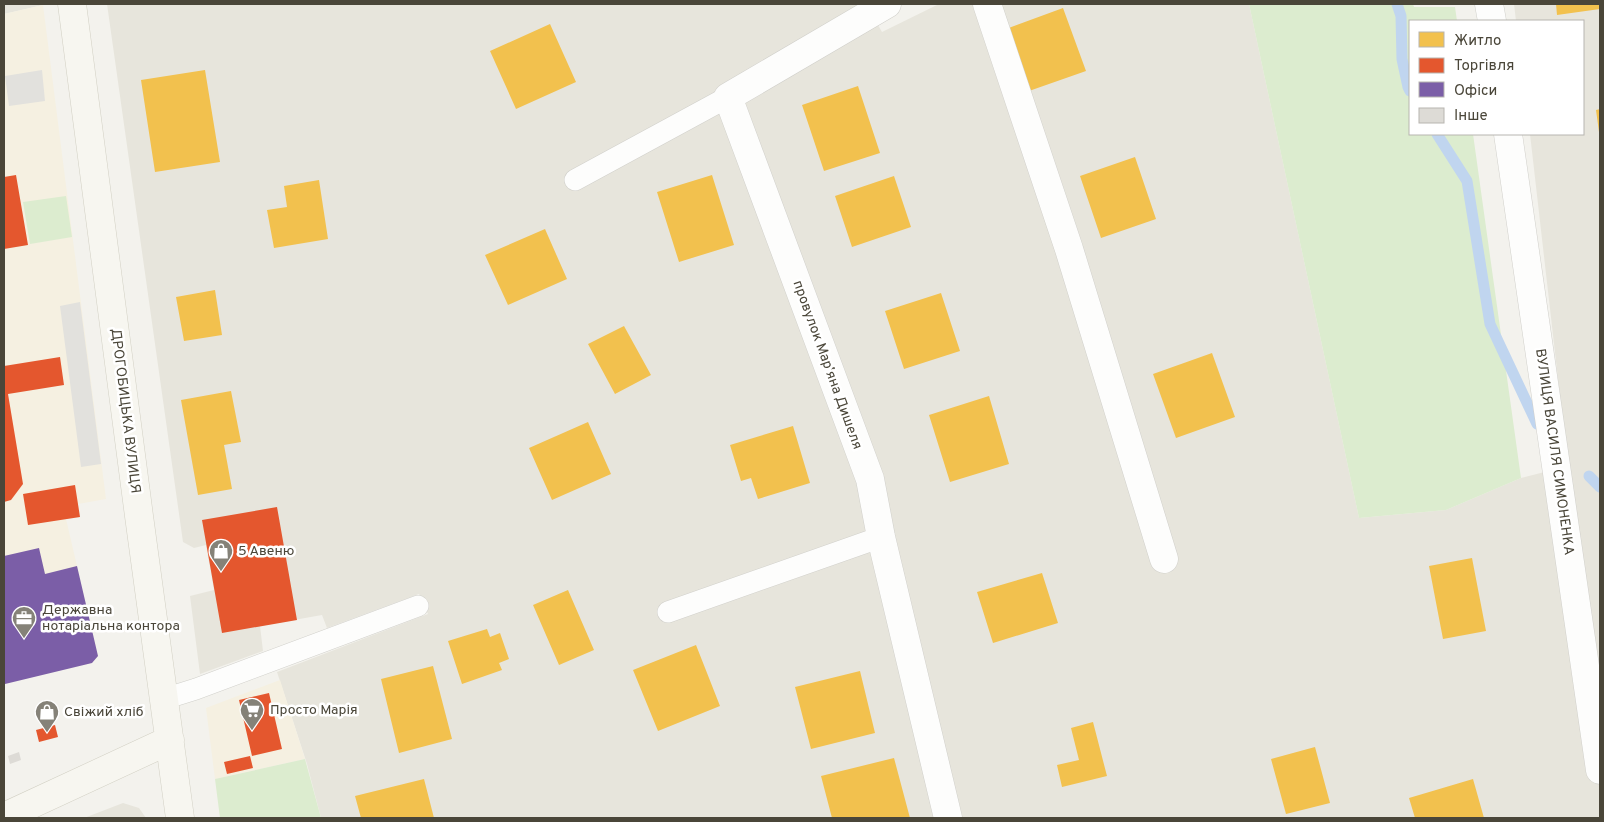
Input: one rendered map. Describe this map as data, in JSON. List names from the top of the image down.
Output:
{
  "streets": {
    "street": ["провулок Марʼяна Дишеля", "ДРОГОБИЦЬКА ВУЛИЦЯ", "ВУЛИЦЯ ВАСИЛЯ СИМОНЕНКА"]
  },
  "places": {
    "shop": ["5 Авеню", "Свіжий хліб"],
    "office": ["Державна нотаріальна контора"],
    "supermarket": ["Просто Марія"]
  },
  "legend": [
    "Житло",
    "Торгівля",
    "Офіси",
    "Інше"
  ]
}
